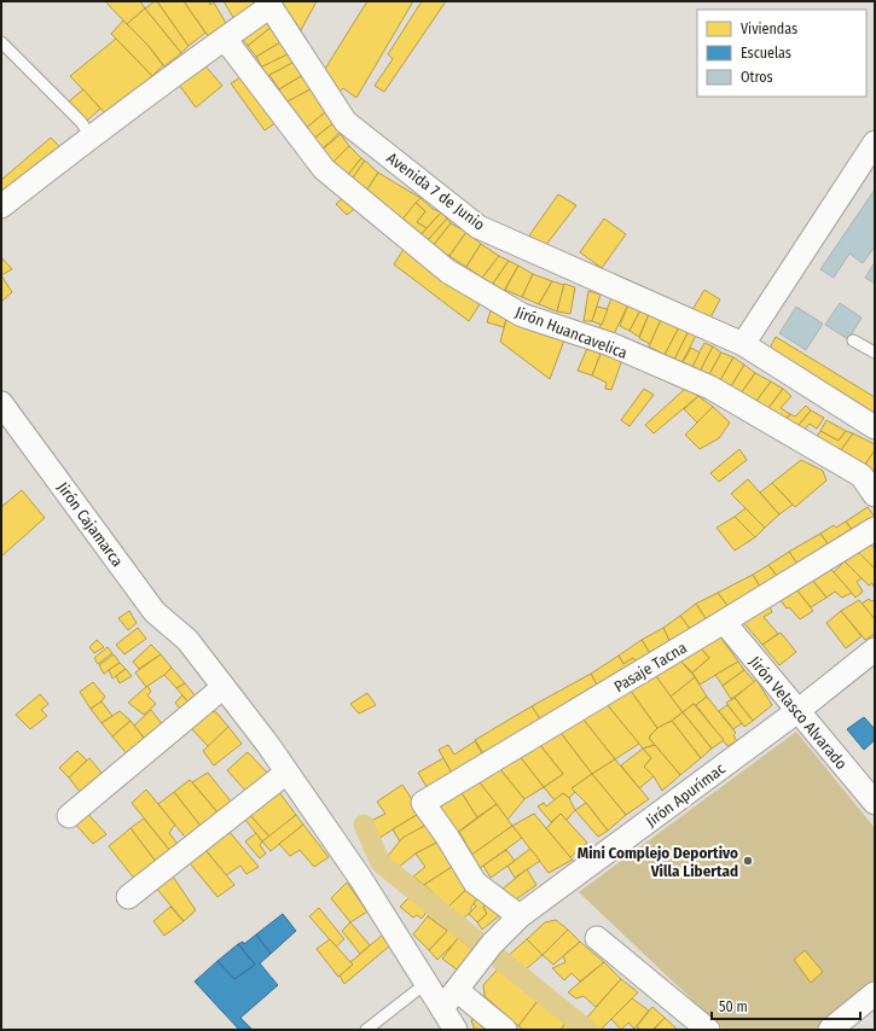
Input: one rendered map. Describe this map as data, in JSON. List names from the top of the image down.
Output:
{
  "streets": {
    "street": [
      "Avenida 7 de Junio",
      "Jirón Huancavelica",
      "Jirón Cajamarca",
      "Pasaje Tacna",
      "Jirón Velasco Alvarado",
      "Jirón Apurímac"
    ]
  },
  "crossings": [
    ["Jirón Cajamarca", "Jirón Apurímac"],
    ["Pasaje Tacna", "Jirón Velasco Alvarado"],
    ["Pasaje Tacna", "Jirón Apurímac"],
    ["Jirón Velasco Alvarado", "Jirón Apurímac"]
  ],
  "places": ["Mini Complejo Deportivo Villa Libertad"],
  "legend": ["Viviendas", "Escuelas", "Otros"],
  "scale_bar": "50 m"
}
